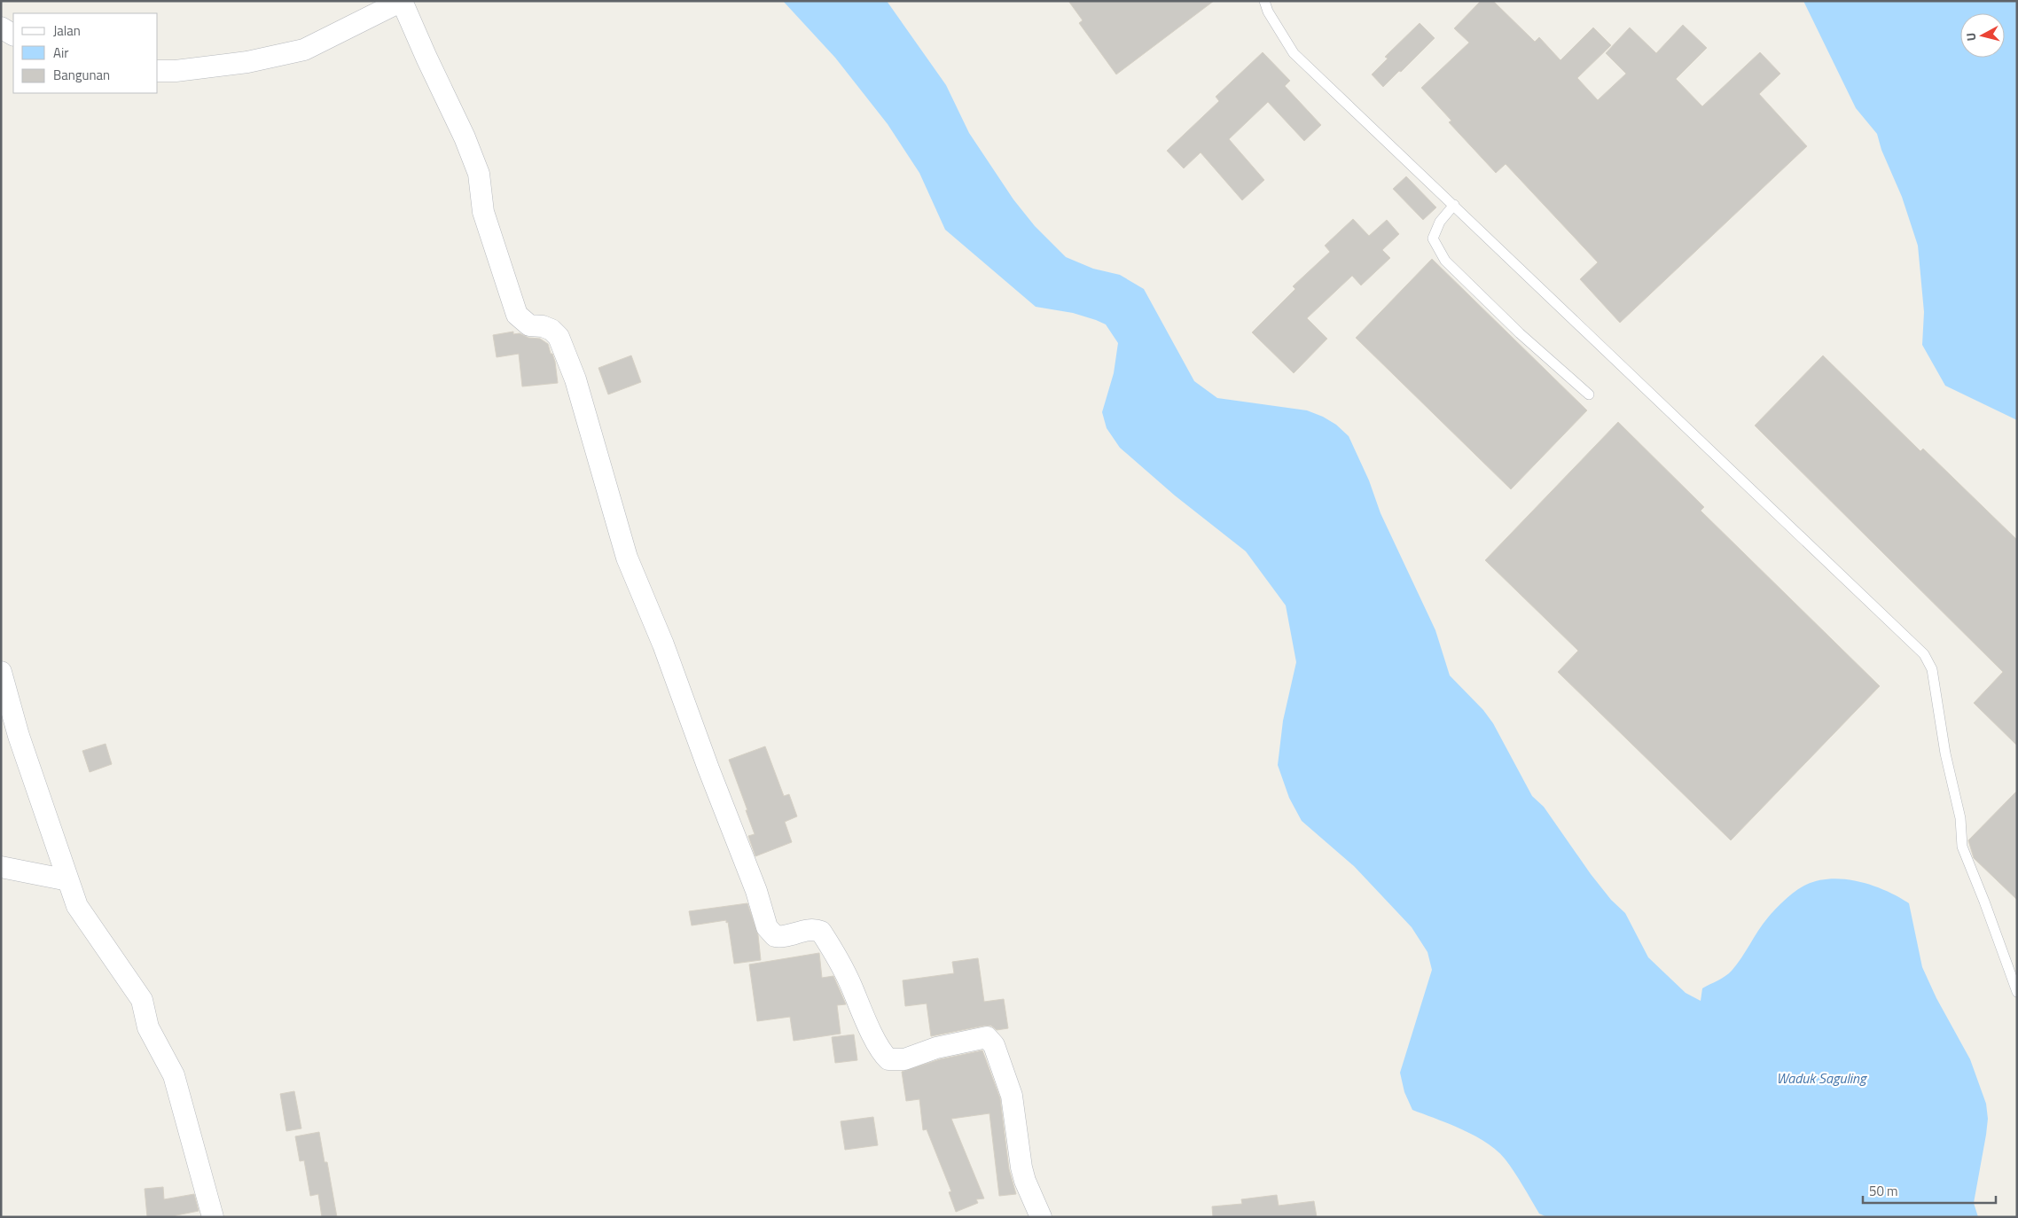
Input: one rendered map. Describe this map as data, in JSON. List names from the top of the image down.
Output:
{
  "water": ["Waduk Saguling"],
  "legend": ["Jalan", "Air", "Bangunan"],
  "scale_bar": "50 m",
  "north": "left"
}
